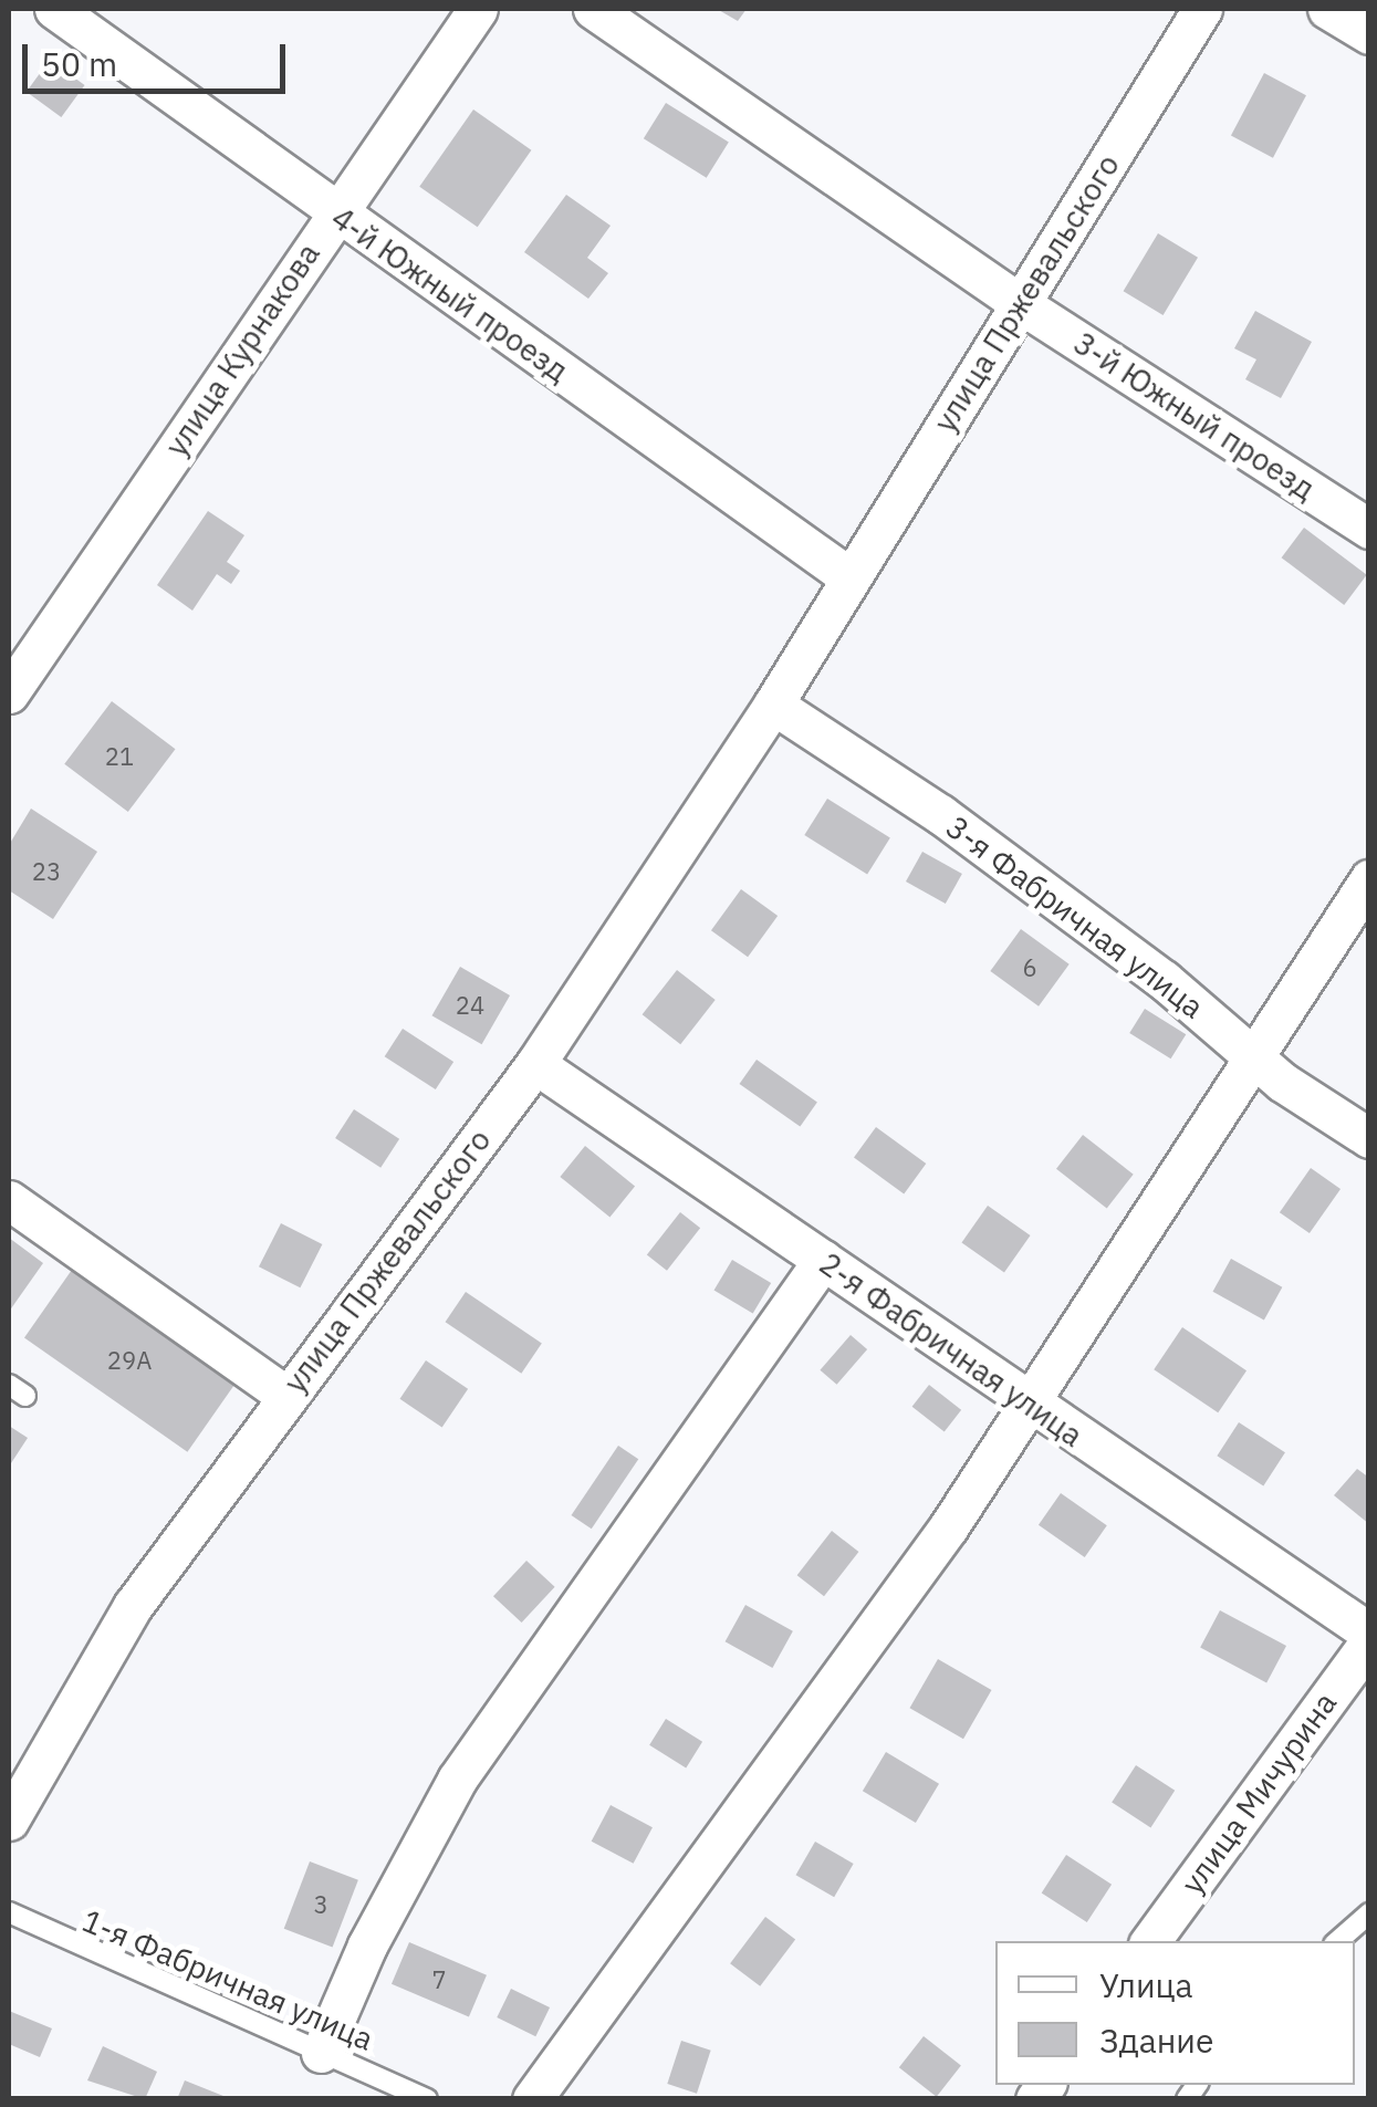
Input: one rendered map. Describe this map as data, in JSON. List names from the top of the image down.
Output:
{
  "streets": {
    "street": [
      "улица Пржевальского",
      "4-й Южный проезд",
      "улица Курнакова",
      "3-й Южный проезд",
      "3-я Фабричная улица",
      "2-я Фабричная улица",
      "улица Мичурина"
    ],
    "lane": ["1-я Фабричная улица"]
  },
  "crossings": [
    ["улица Пржевальского", "4-й Южный проезд"],
    ["улица Пржевальского", "3-й Южный проезд"],
    ["улица Пржевальского", "3-я Фабричная улица"],
    ["улица Пржевальского", "2-я Фабричная улица"],
    ["4-й Южный проезд", "улица Курнакова"]
  ],
  "house_numbers": [
    "21",
    "23",
    "6",
    "24",
    "29А",
    "3",
    "7"
  ],
  "legend": ["Улица", "Здание"],
  "scale_bar": "50 m"
}
